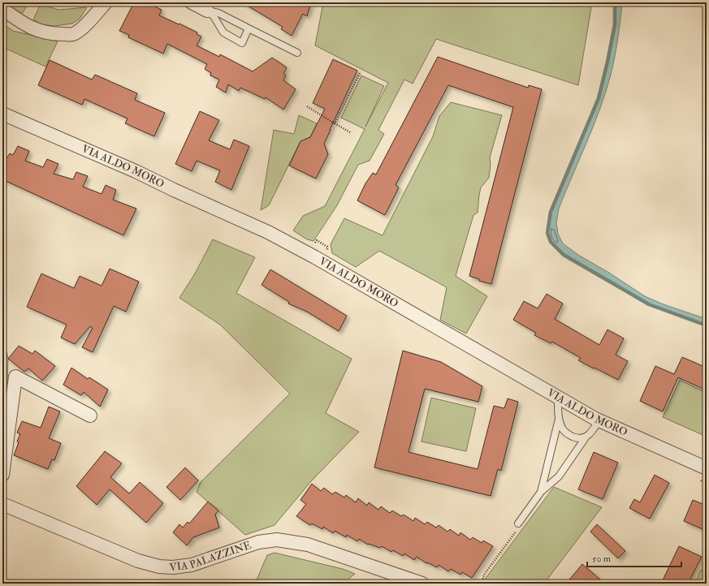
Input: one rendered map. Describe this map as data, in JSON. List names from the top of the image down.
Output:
{
  "streets": {
    "street": ["VIA ALDO MORO", "VIA PALAZZINE"]
  },
  "scale_bar": "50 m"
}
